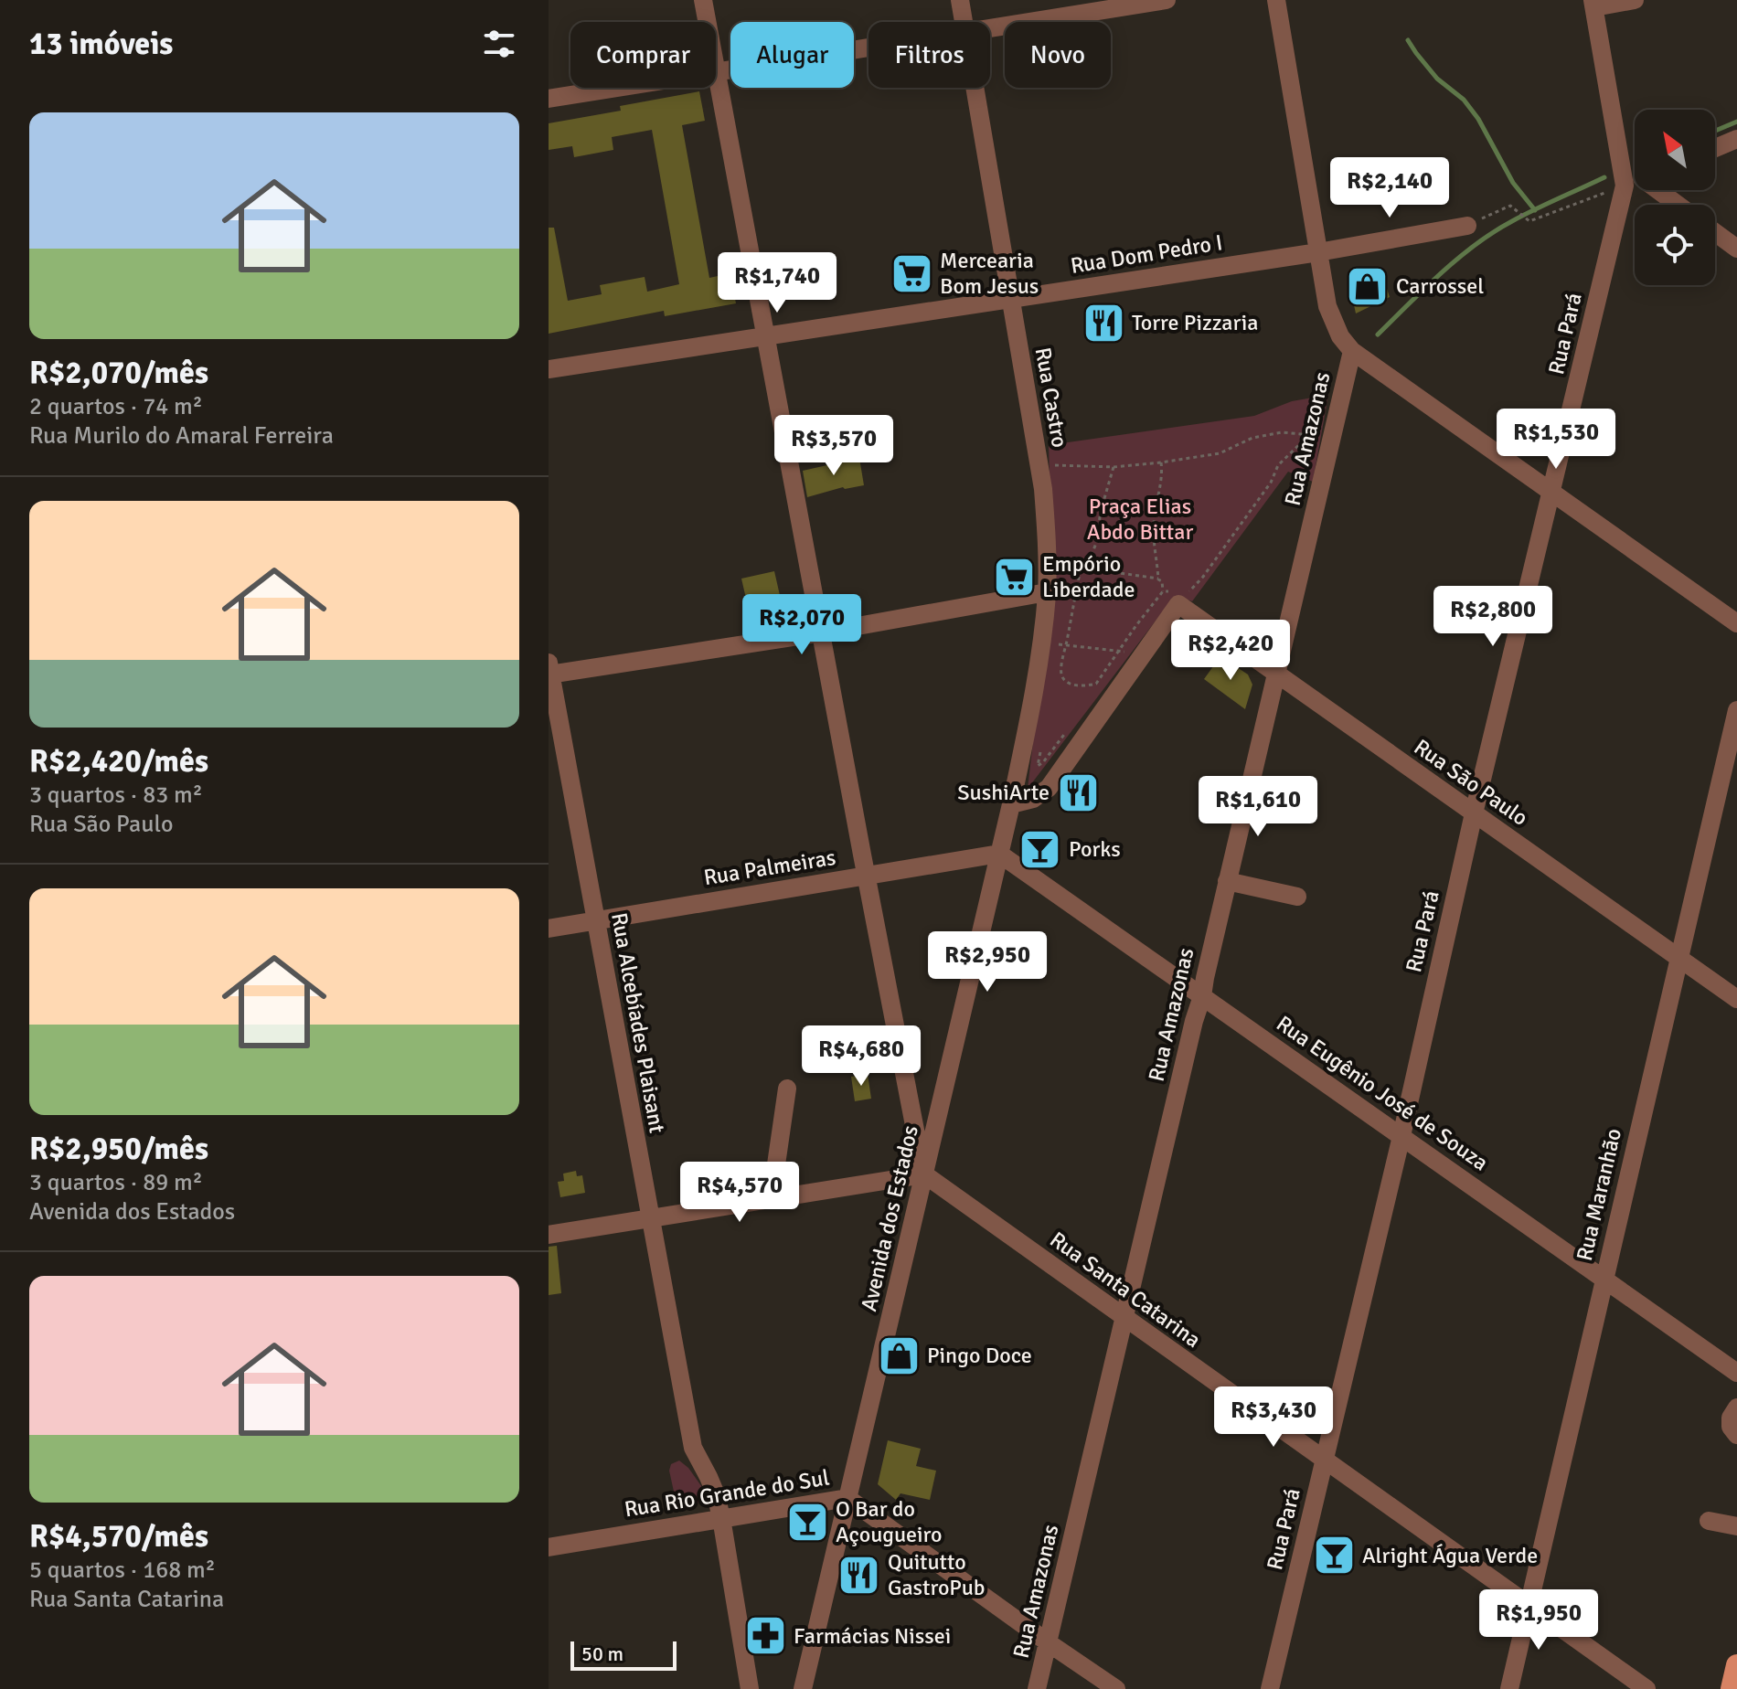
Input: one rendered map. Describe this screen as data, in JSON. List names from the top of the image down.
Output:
{
  "streets": {
    "street": [
      "Rua Dom Pedro I",
      "Rua Pará",
      "Rua Castro",
      "Rua Amazonas",
      "Rua São Paulo",
      "Rua Palmeiras",
      "Rua Alcebíades Plaisant",
      "Rua Eugênio José de Souza",
      "Rua Maranhão",
      "Avenida dos Estados",
      "Rua Santa Catarina",
      "Rua Rio Grande do Sul"
    ]
  },
  "crossings": [
    ["Rua Dom Pedro I", "Rua Castro"],
    ["Rua Pará", "Rua São Paulo"],
    ["Rua Pará", "Rua Eugênio José de Souza"],
    ["Rua Pará", "Rua Santa Catarina"],
    ["Rua Castro", "Avenida dos Estados"],
    ["Rua Amazonas", "Rua São Paulo"],
    ["Rua Amazonas", "Rua Eugênio José de Souza"],
    ["Rua Amazonas", "Rua Santa Catarina"],
    ["Rua Amazonas", "Rua Rio Grande do Sul"],
    ["Rua São Paulo", "Rua Maranhão"],
    ["Rua Palmeiras", "Rua Alcebíades Plaisant"],
    ["Rua Palmeiras", "Rua Eugênio José de Souza"],
    ["Rua Palmeiras", "Avenida dos Estados"],
    ["Rua Alcebíades Plaisant", "Rua Rio Grande do Sul"],
    ["Rua Eugênio José de Souza", "Rua Maranhão"],
    ["Rua Eugênio José de Souza", "Avenida dos Estados"],
    ["Rua Maranhão", "Rua Santa Catarina"],
    ["Avenida dos Estados", "Rua Santa Catarina"],
    ["Avenida dos Estados", "Rua Rio Grande do Sul"]
  ],
  "parks": ["Praça Elias Abdo Bittar"],
  "places": {
    "supermarket": ["Mercearia Bom Jesus", "Empório Liberdade"],
    "shop": ["Carrossel", "Pingo Doce"],
    "restaurant": ["Torre Pizzaria", "SushiArte", "Quitutto GastroPub"],
    "bar": ["Porks", "O Bar do Açougueiro", "Alright Água Verde"],
    "pharmacy": ["Farmácias Nissei"]
  },
  "scale_bar": "50 m",
  "north": "top left",
  "page": {
    "heading": "13 imóveis",
    "chip": [
      "Comprar",
      "Alugar",
      "Filtros",
      "Novo"
    ],
    "list": [
      {
        "name": "R$2,070/mês",
        "note": "2 quartos · 74 m² · Rua Murilo do Amaral Ferreira"
      },
      {
        "name": "R$2,420/mês",
        "note": "3 quartos · 83 m² · Rua São Paulo"
      },
      {
        "name": "R$2,950/mês",
        "note": "3 quartos · 89 m² · Avenida dos Estados"
      },
      {
        "name": "R$4,570/mês",
        "note": "5 quartos · 168 m² · Rua Santa Catarina"
      }
    ],
    "price": [
      "R$2,140",
      "R$1,740",
      "R$1,530",
      "R$3,570",
      "R$2,800",
      "R$2,070",
      "R$2,420",
      "R$1,610",
      "R$2,950",
      "R$4,680",
      "R$4,570",
      "R$3,430",
      "R$1,950"
    ],
    "scale": "50 m"
  }
}
